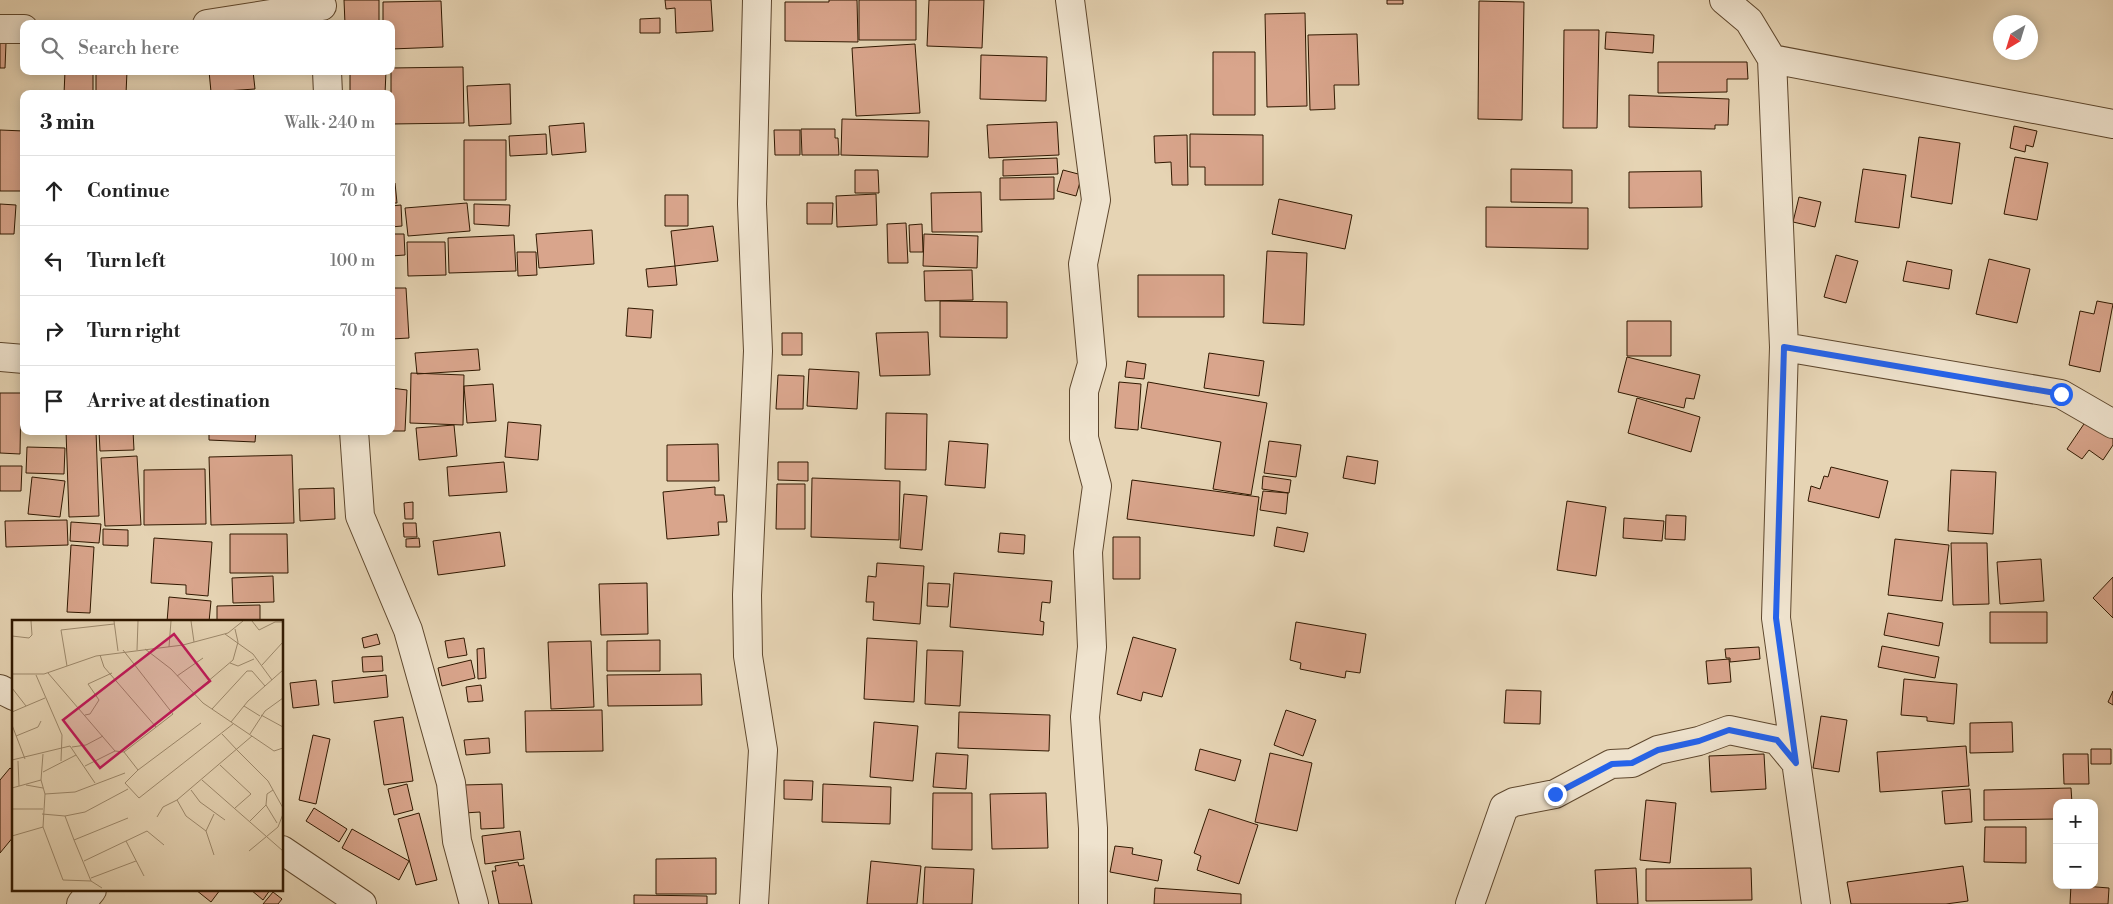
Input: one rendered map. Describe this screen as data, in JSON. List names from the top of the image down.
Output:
{
  "north": "bottom left",
  "page": {
    "search": "Search here",
    "heading": ["3 min", "Walk · 240 m"],
    "list": [
      ["Continue", "70 m"],
      ["Turn left", "100 m"],
      ["Turn right", "70 m"],
      "Arrive at destination"
    ],
    "map_buttons": ["+", "−"]
  }
}
